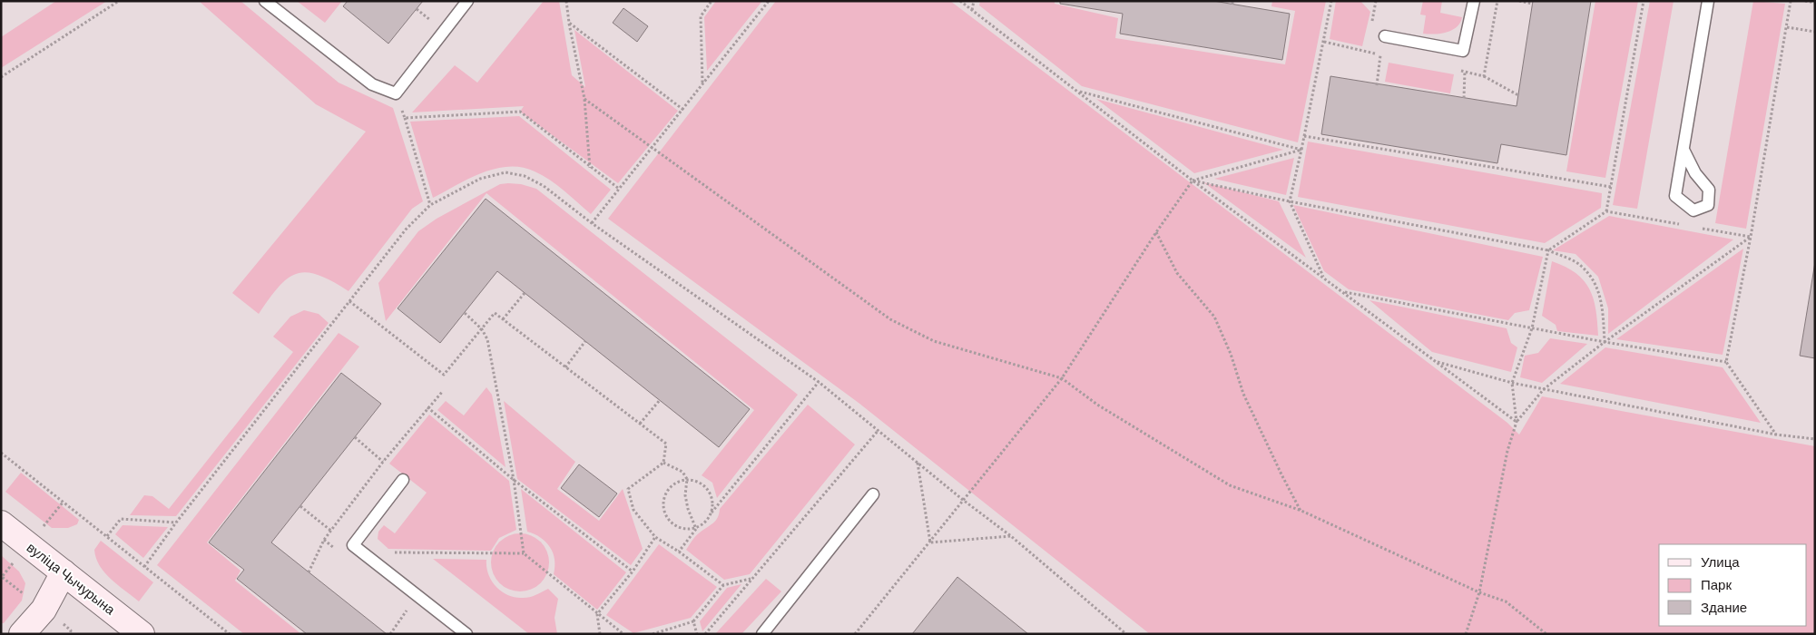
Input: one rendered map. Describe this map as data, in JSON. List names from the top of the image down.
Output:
{
  "streets": {
    "main road": ["вуліца Чычурына"]
  },
  "legend": ["Улица", "Парк", "Здание"]
}
